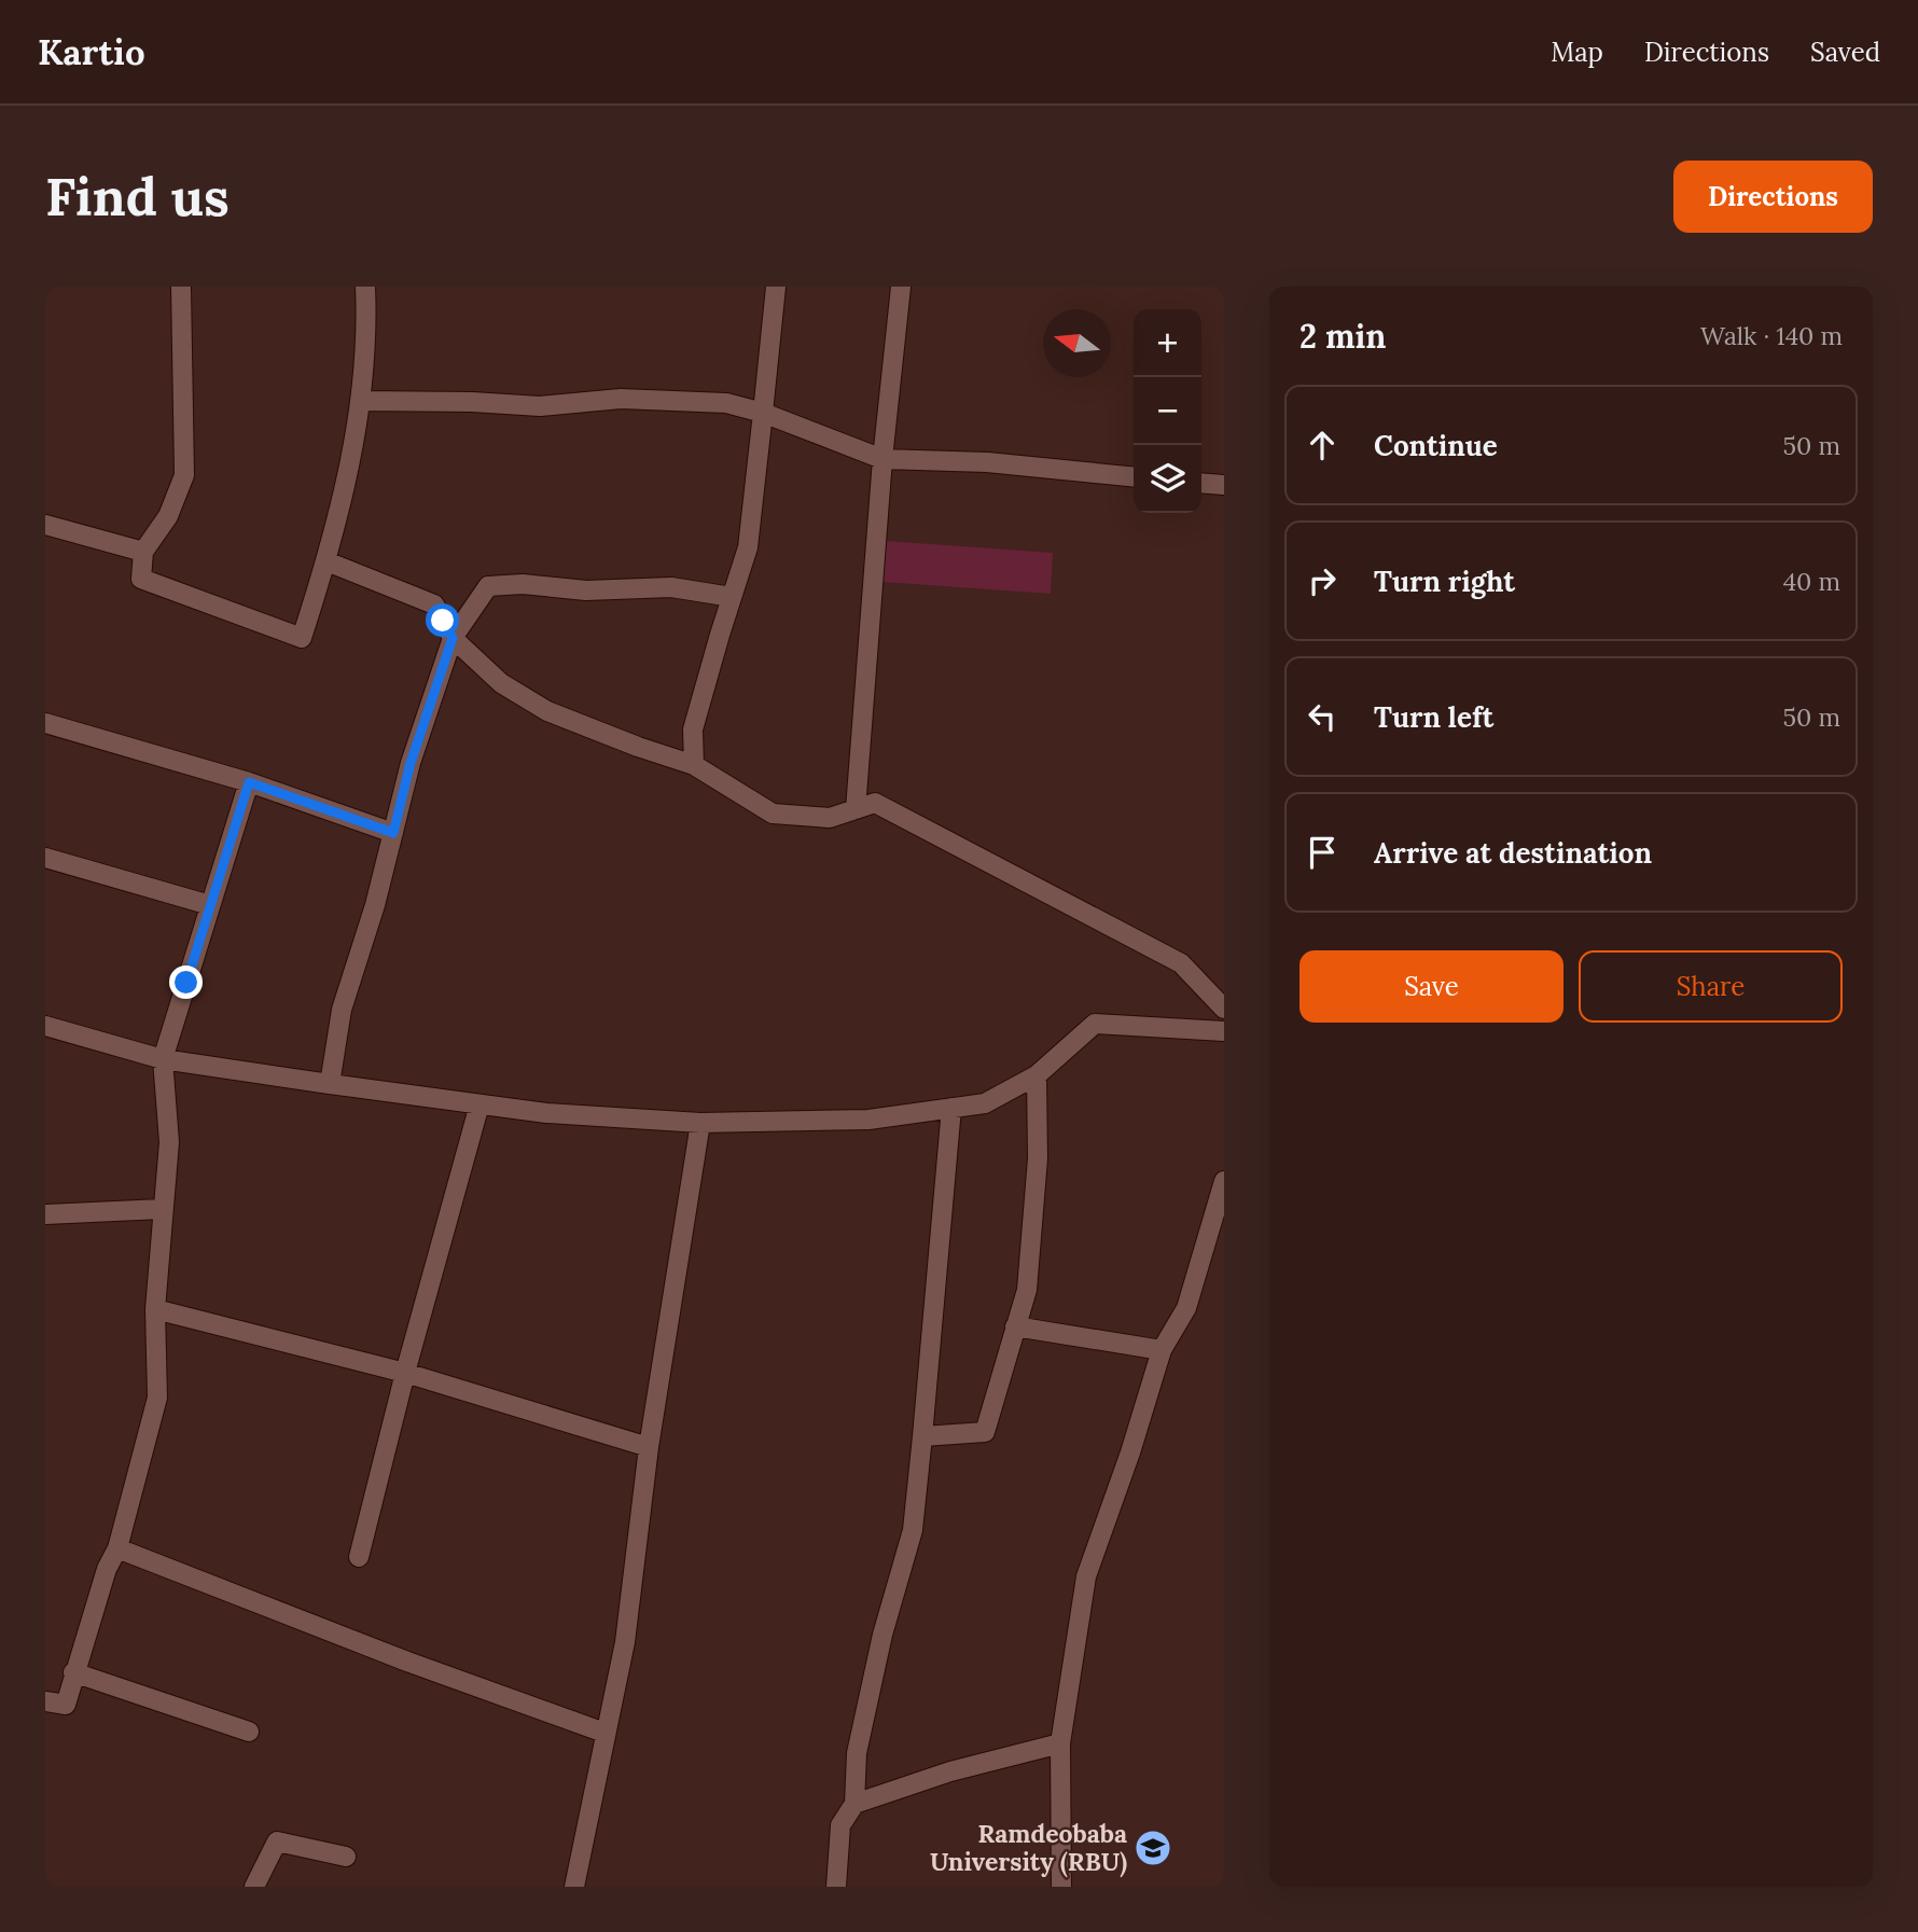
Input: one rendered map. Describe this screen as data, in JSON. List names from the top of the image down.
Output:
{
  "places": {
    "school or university": ["Ramdeobaba University (RBU)"]
  },
  "north": "left",
  "page": {
    "header": "Kartio",
    "nav": ["Map", "Directions", "Saved"],
    "buttons": [
      "Directions",
      ["Save", "Share"]
    ],
    "title": "Find us",
    "heading": ["2 min", "Walk · 140 m"],
    "map_buttons": ["+", "−"],
    "list": [
      ["Continue", "50 m"],
      ["Turn right", "40 m"],
      ["Turn left", "50 m"],
      "Arrive at destination"
    ]
  }
}
